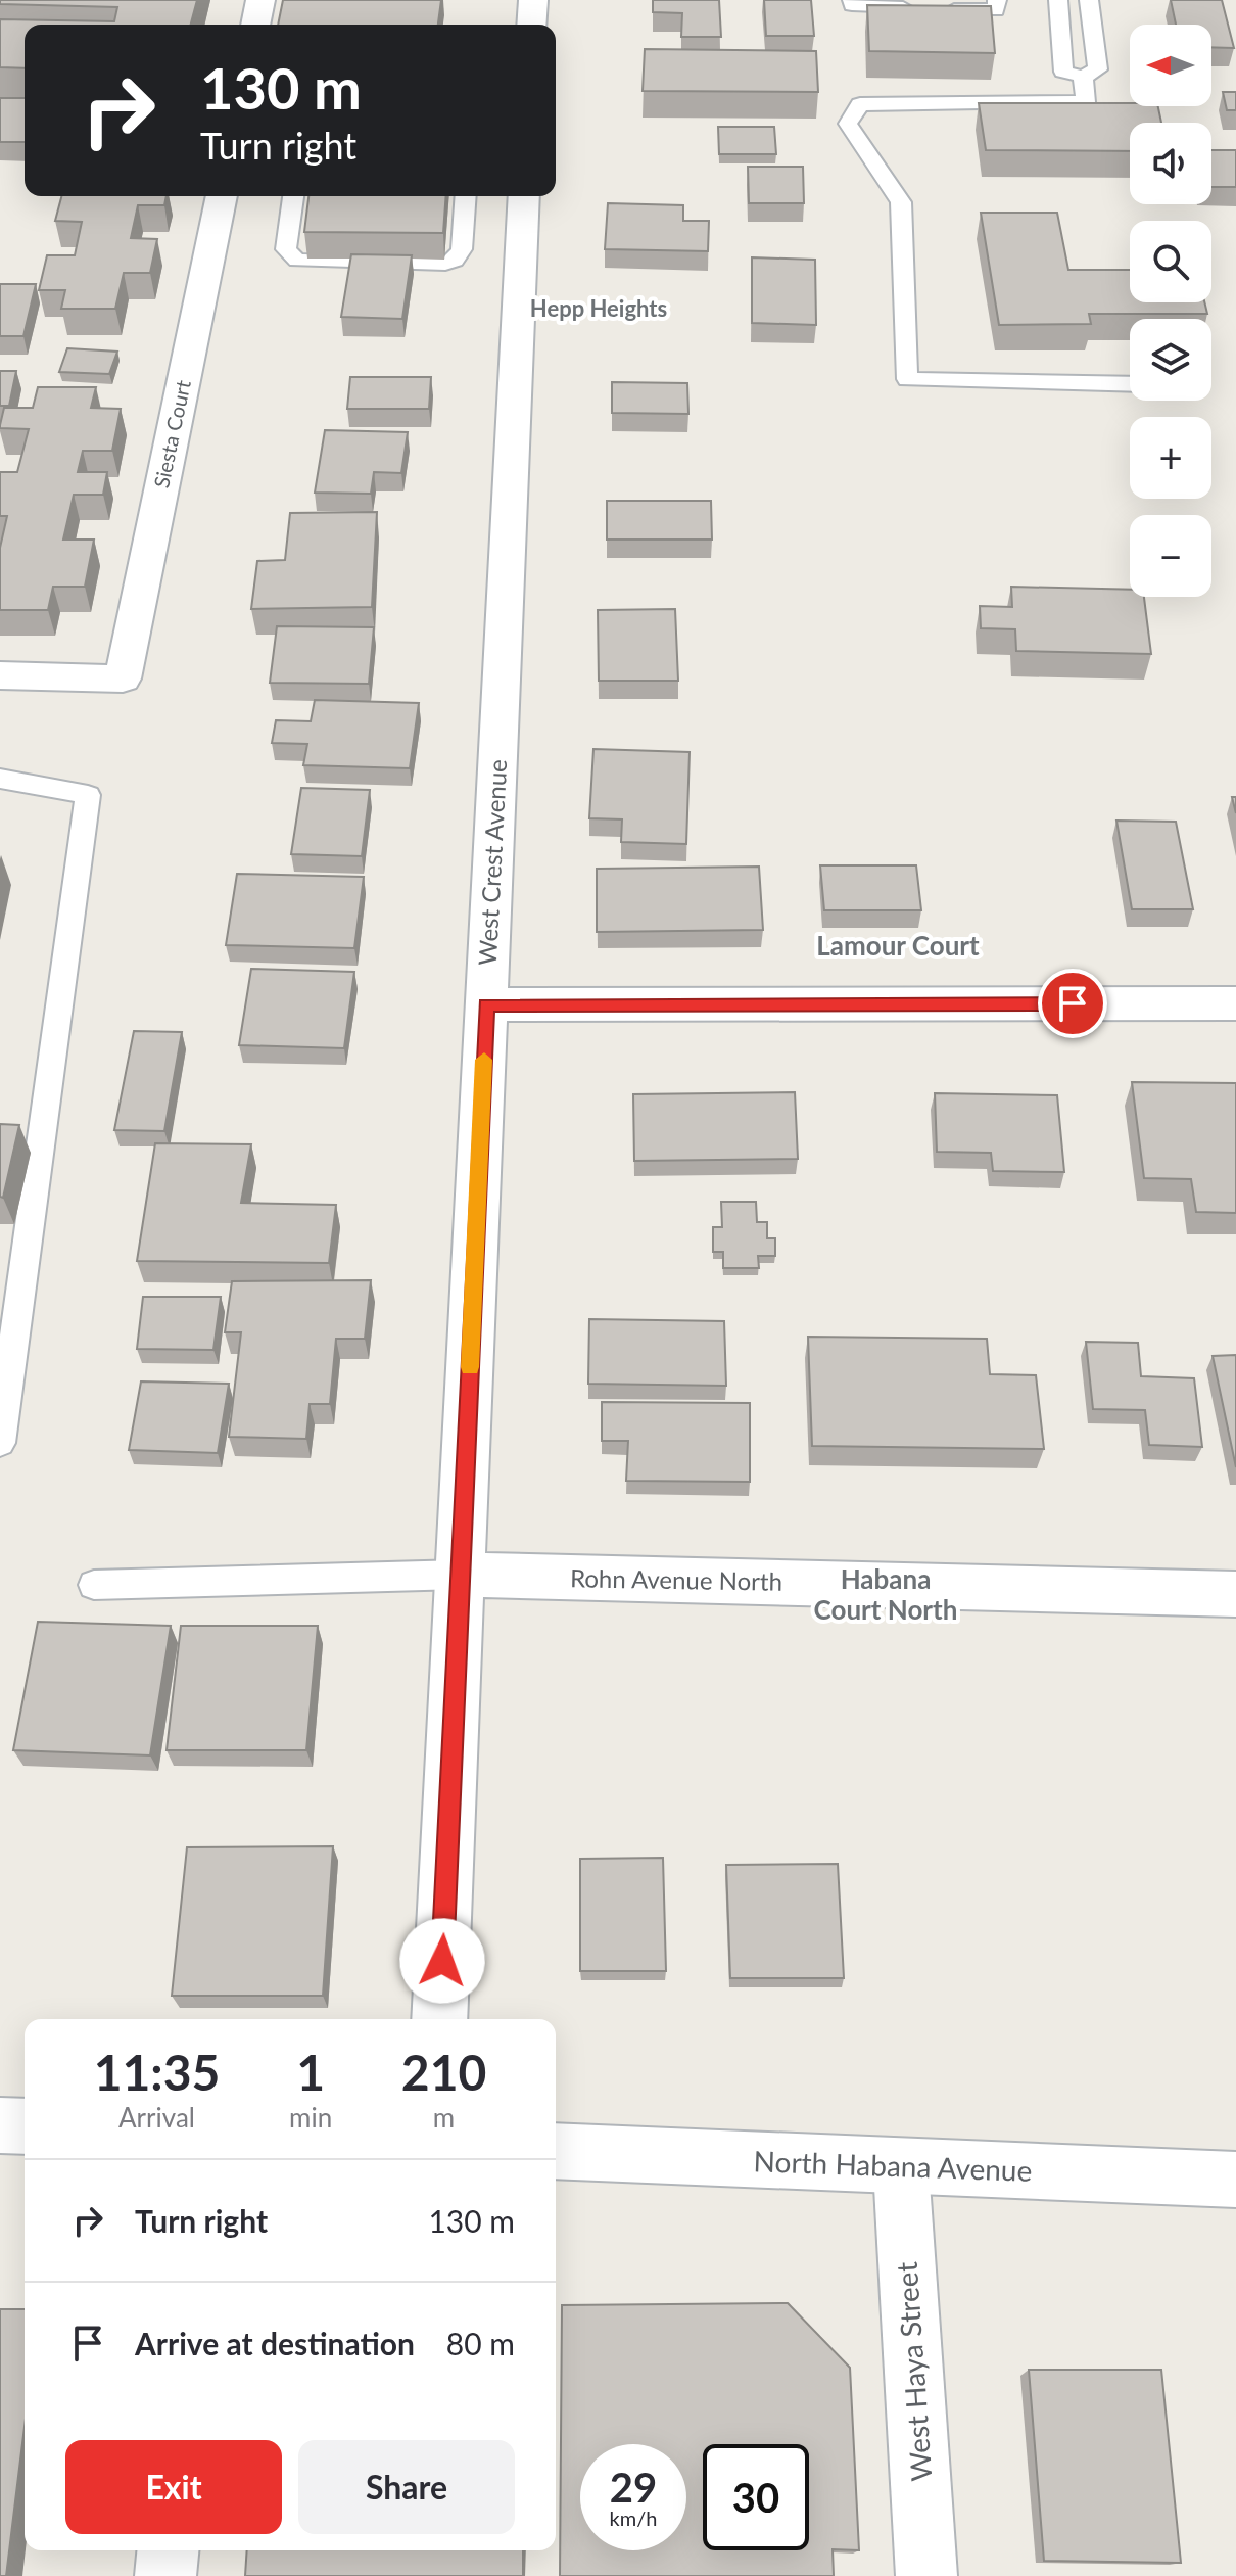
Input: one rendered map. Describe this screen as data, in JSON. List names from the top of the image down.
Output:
{
  "streets": {
    "street": [
      "Siesta Court",
      "West Crest Avenue",
      "Rohn Avenue North",
      "North Habana Avenue",
      "West Haya Street"
    ]
  },
  "crossings": [
    ["West Crest Avenue", "Rohn Avenue North"],
    ["North Habana Avenue", "West Haya Street"]
  ],
  "districts": ["Hepp Heights", "Lamour Court", "Habana Court North"],
  "north": "left",
  "page": {
    "map_buttons": ["+", "−"],
    "turn": ["130 m", "Turn right"],
    "eta": [
      "11:35",
      "Arrival",
      "1",
      "min",
      "210",
      "m"
    ],
    "list": [
      {
        "name": "Turn right",
        "value": "130 m"
      },
      {
        "name": "Arrive at destination",
        "value": "80 m"
      }
    ],
    "buttons": ["Exit", "Share"],
    "speed": "29 km/h",
    "limit": "30"
  }
}
